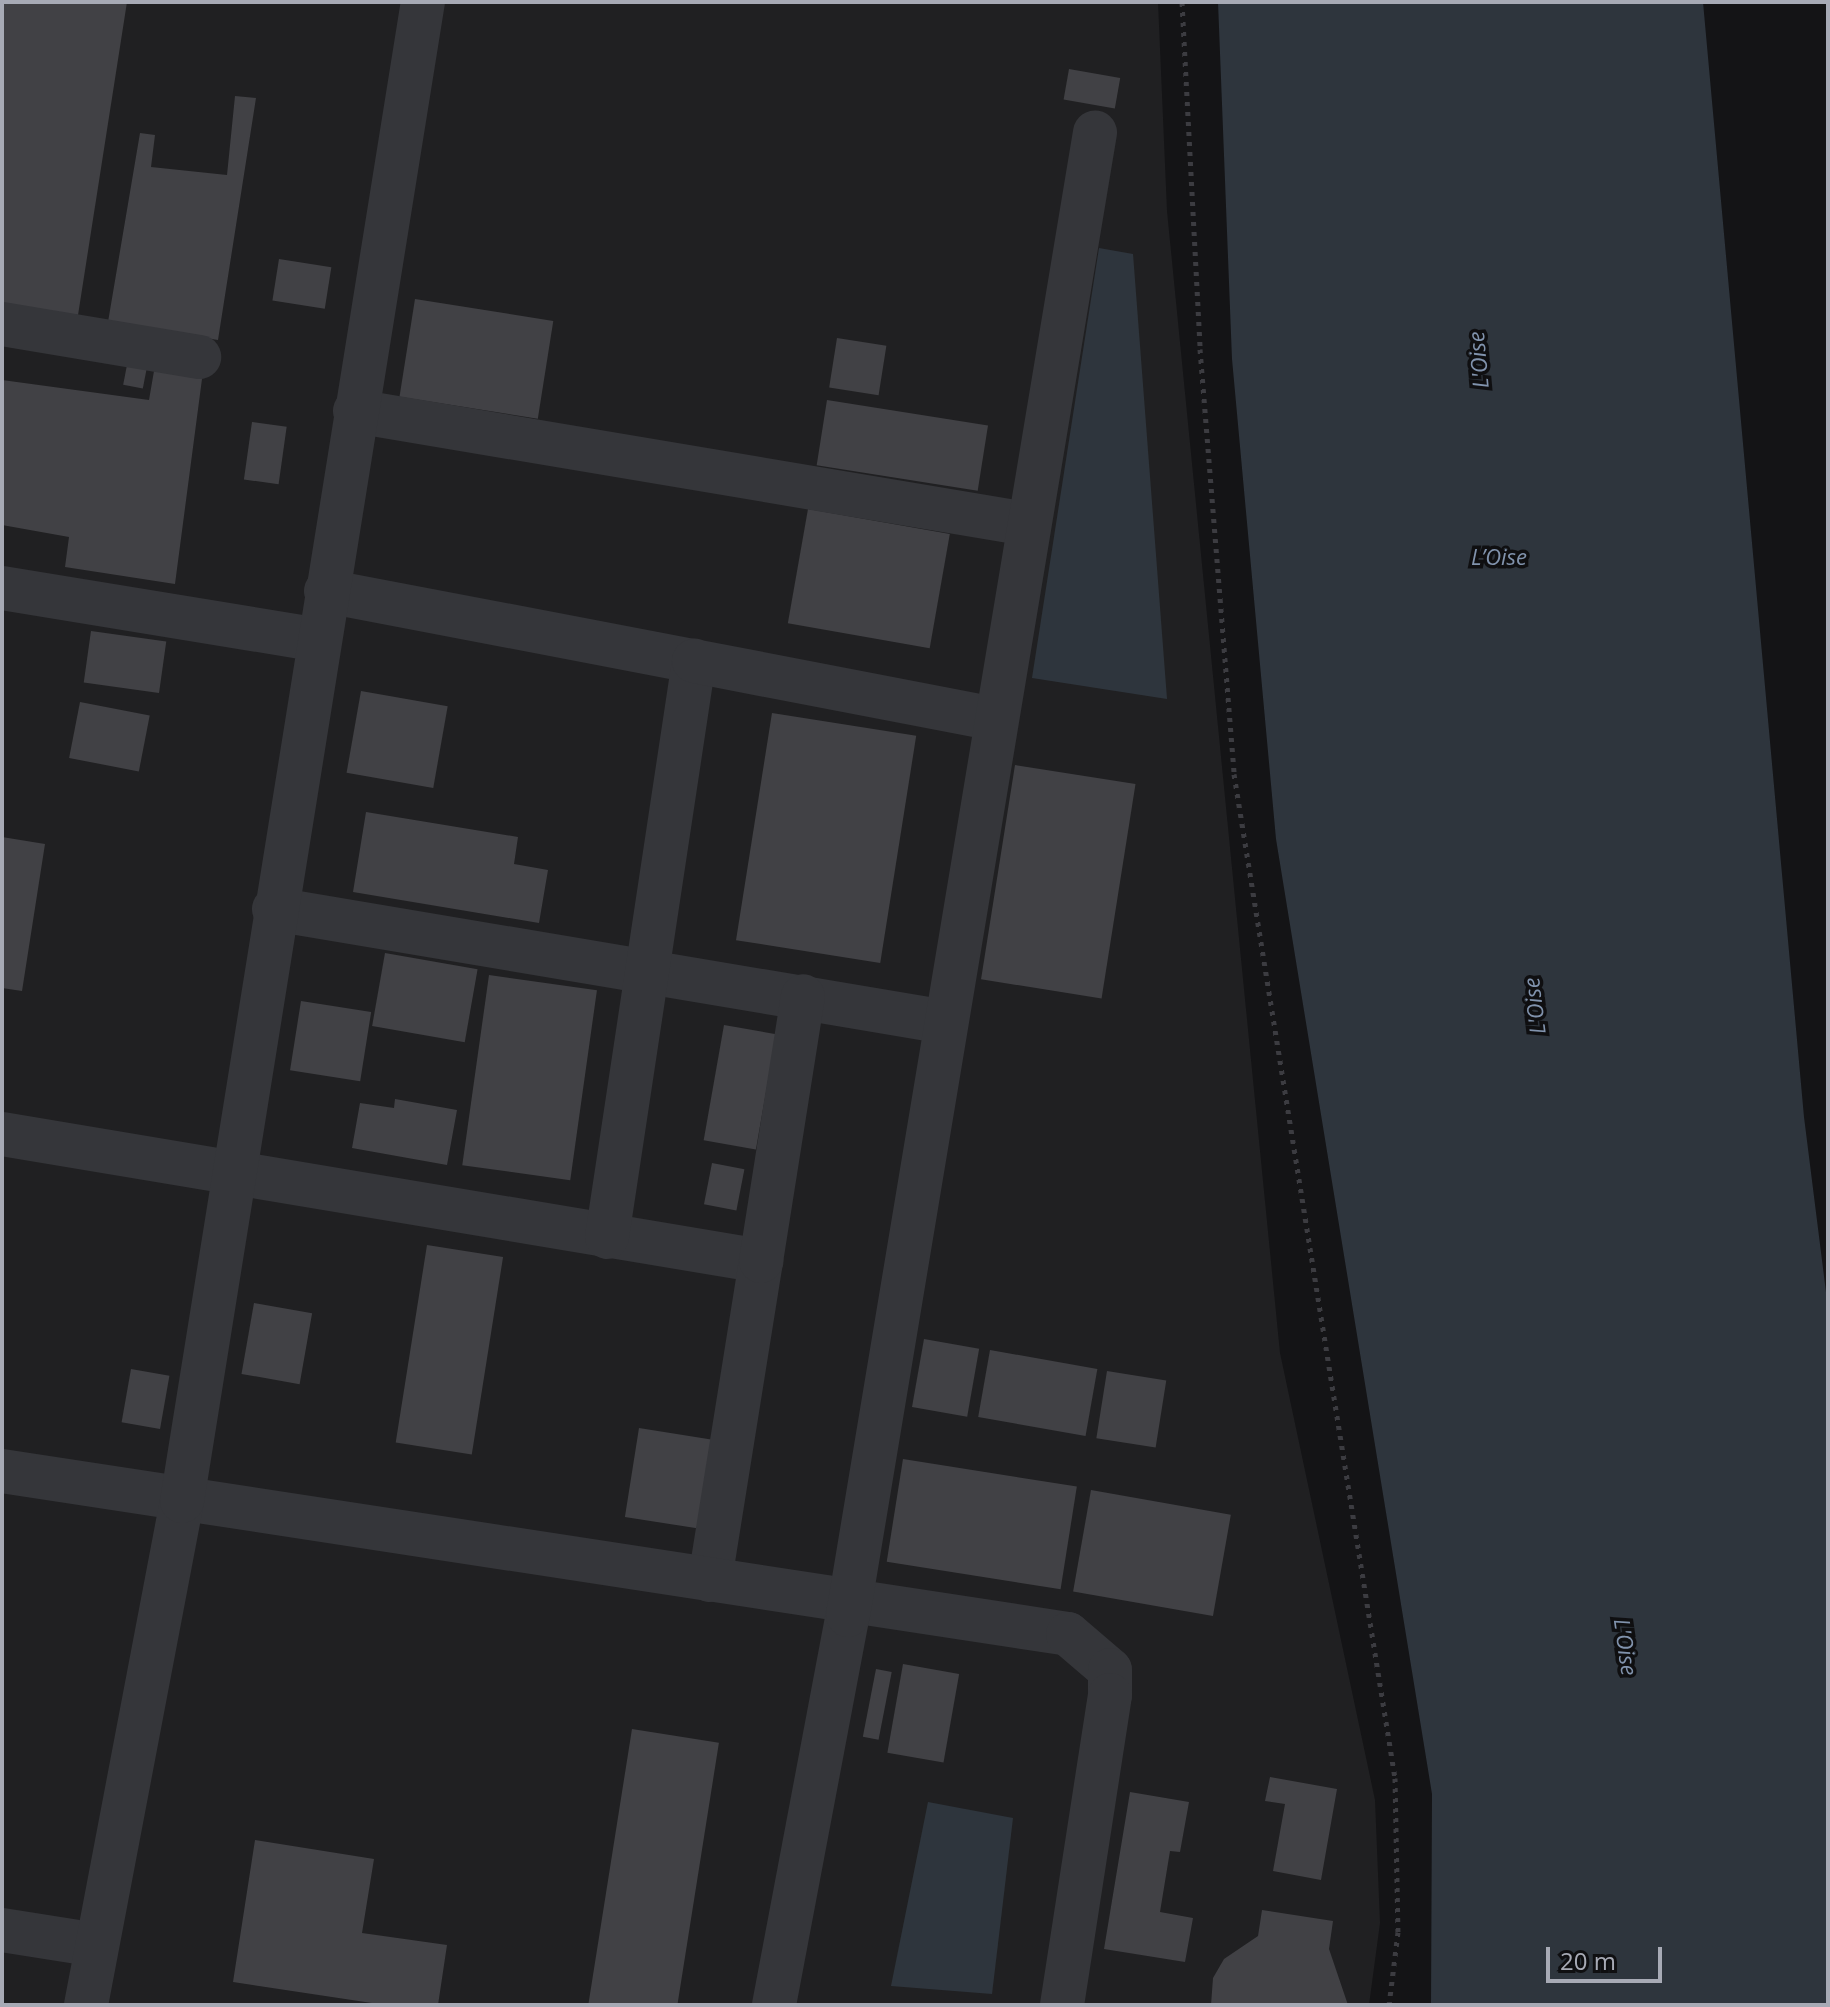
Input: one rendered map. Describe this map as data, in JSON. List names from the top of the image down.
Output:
{
  "water": ["L'Oise", "L’Oise"],
  "scale_bar": "20 m"
}
